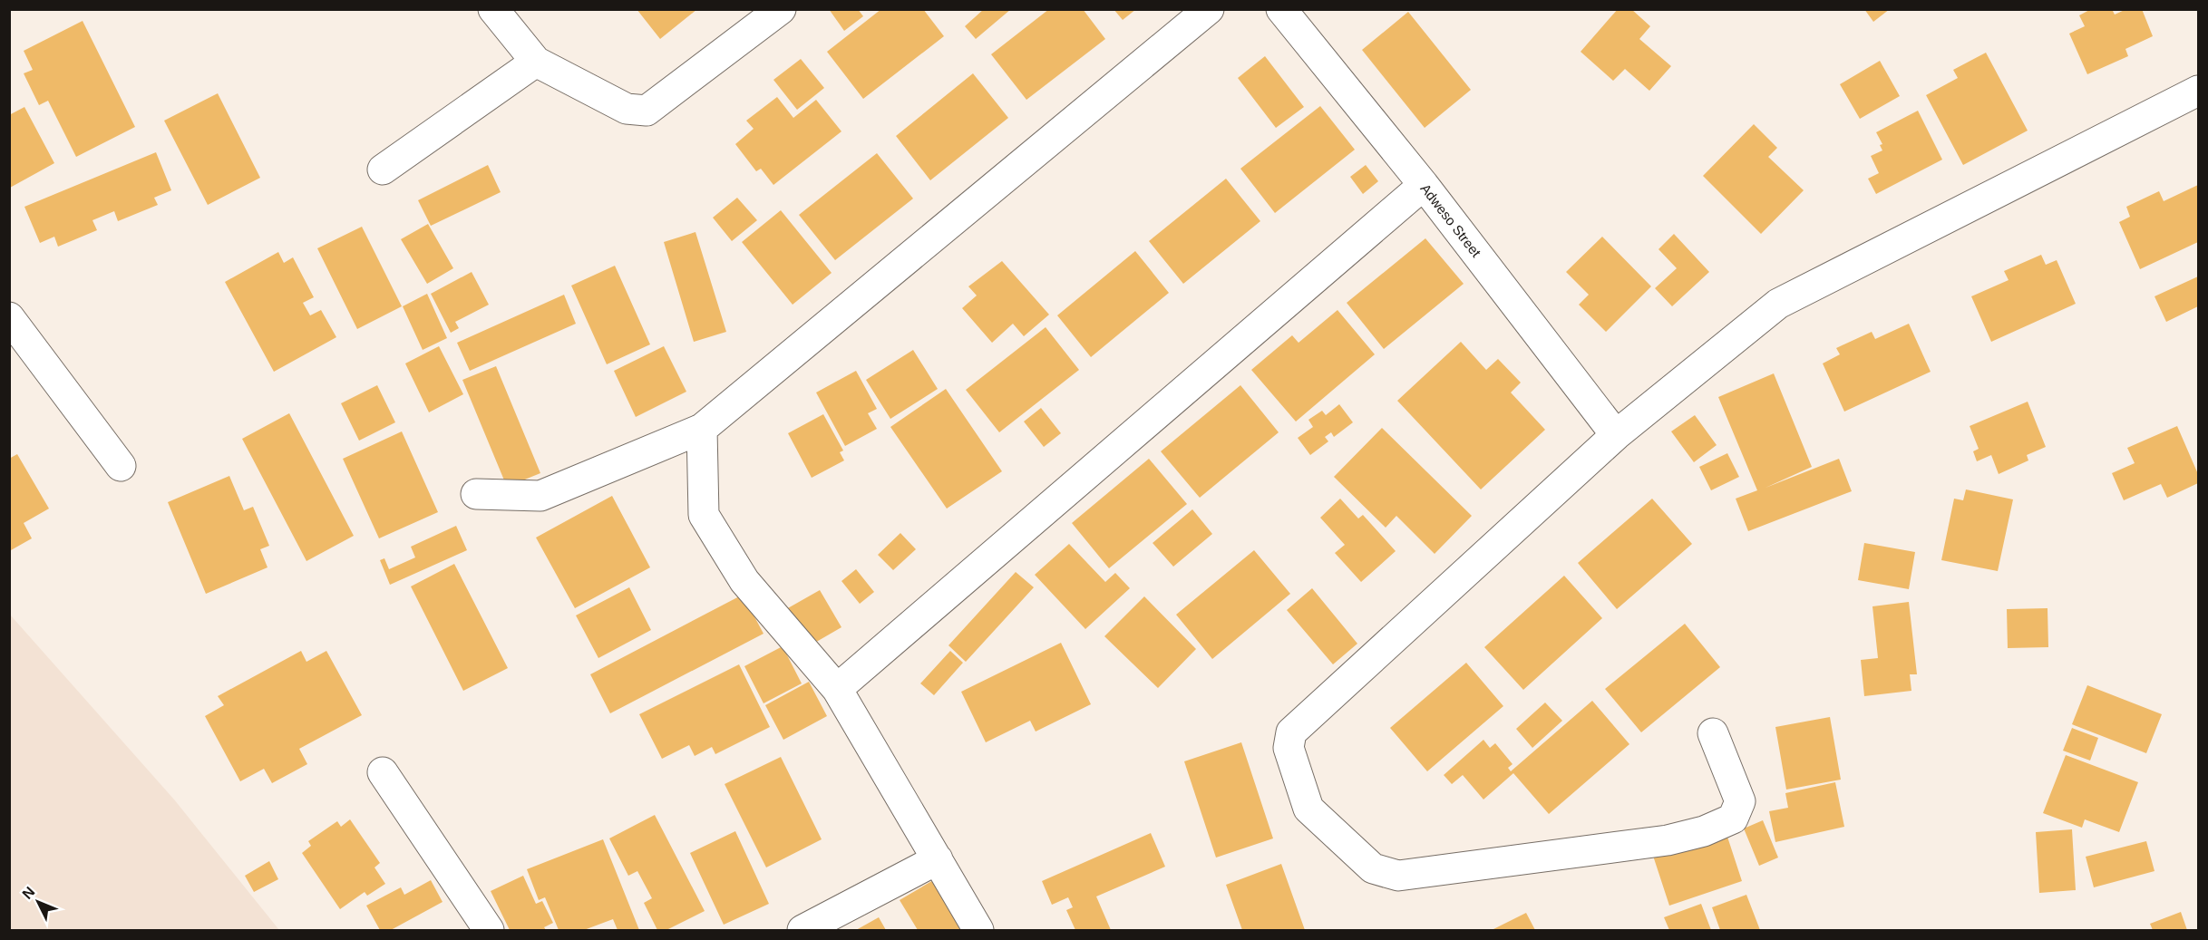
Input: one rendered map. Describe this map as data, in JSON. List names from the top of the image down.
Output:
{
  "streets": {
    "street": ["Adweso Street"]
  },
  "north": "top left"
}
